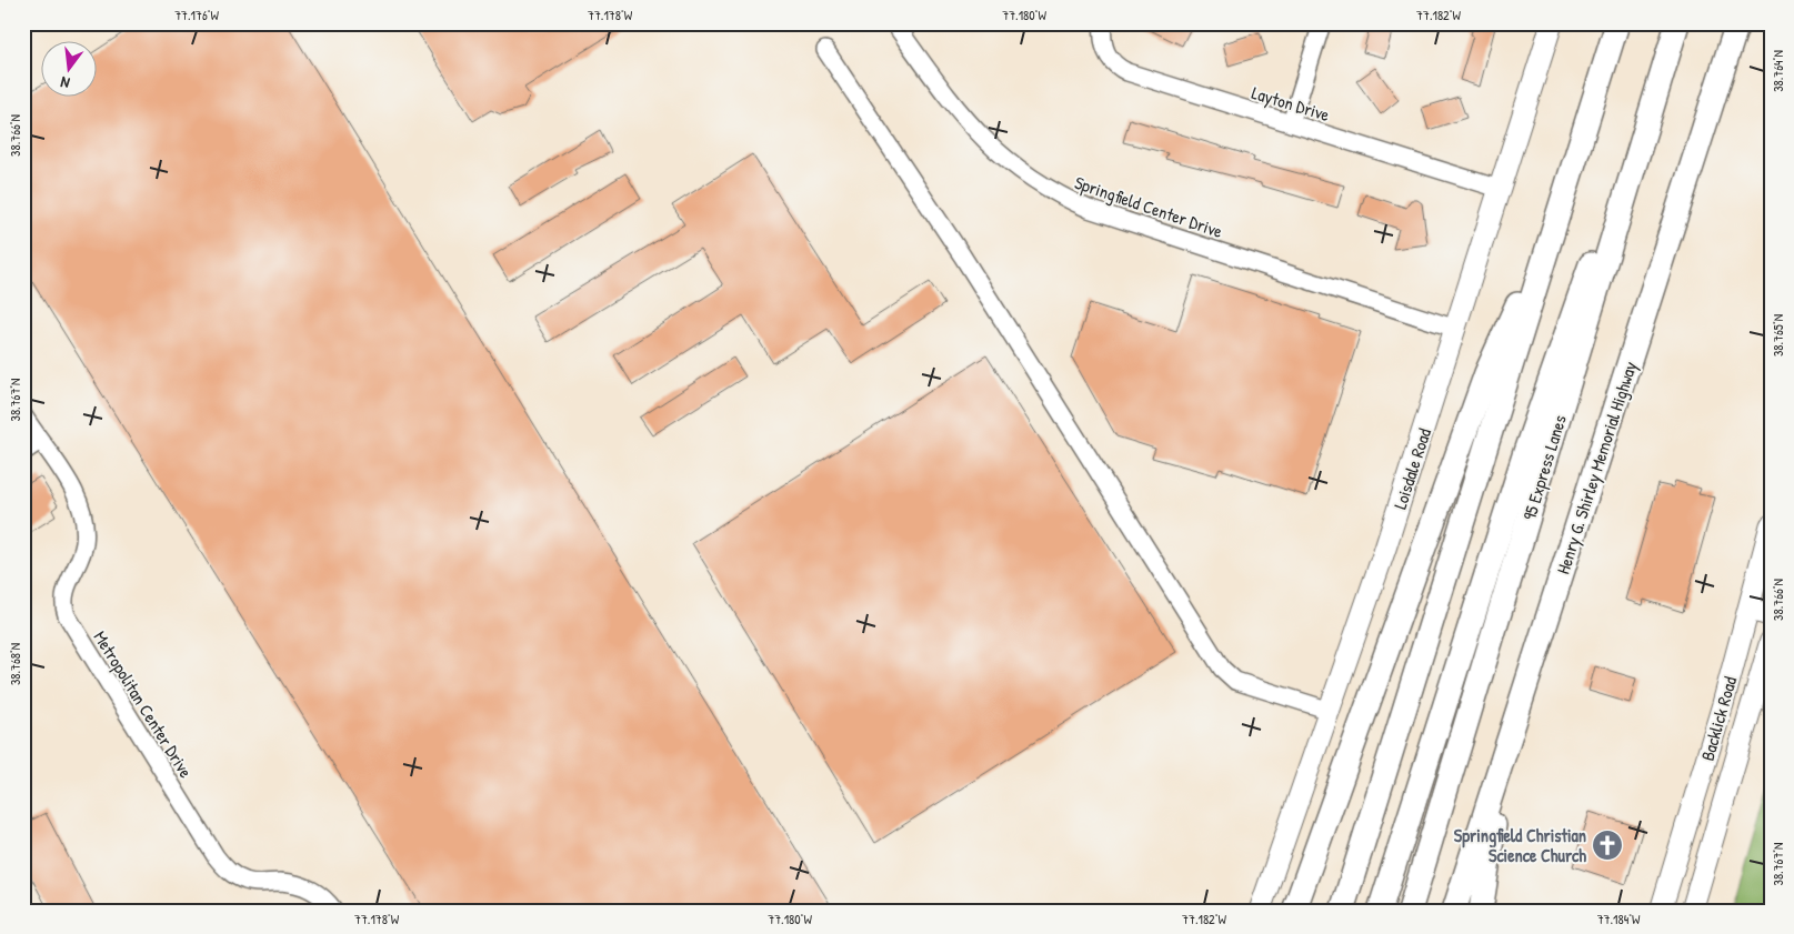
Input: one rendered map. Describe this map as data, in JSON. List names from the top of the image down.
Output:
{
  "streets": {
    "highway": ["95 Express Lanes", "Henry G. Shirley Memorial Highway"],
    "main road": ["Loisdale Road", "Backlick Road"],
    "street": ["Layton Drive", "Springfield Center Drive", "Metropolitan Center Drive"]
  },
  "crossings": [
    ["Layton Drive", "Loisdale Road"],
    ["Springfield Center Drive", "Loisdale Road"]
  ],
  "places": {
    "church": ["Springfield Christian Science Church"]
  },
  "north": "bottom",
  "coordinates": [
    "77.176°W",
    "77.178°W",
    "77.180°W",
    "77.182°W",
    "38.764°N",
    "38.766°N",
    "38.765°N",
    "38.767°N",
    "38.768°N",
    "77.184°W"
  ]
}
